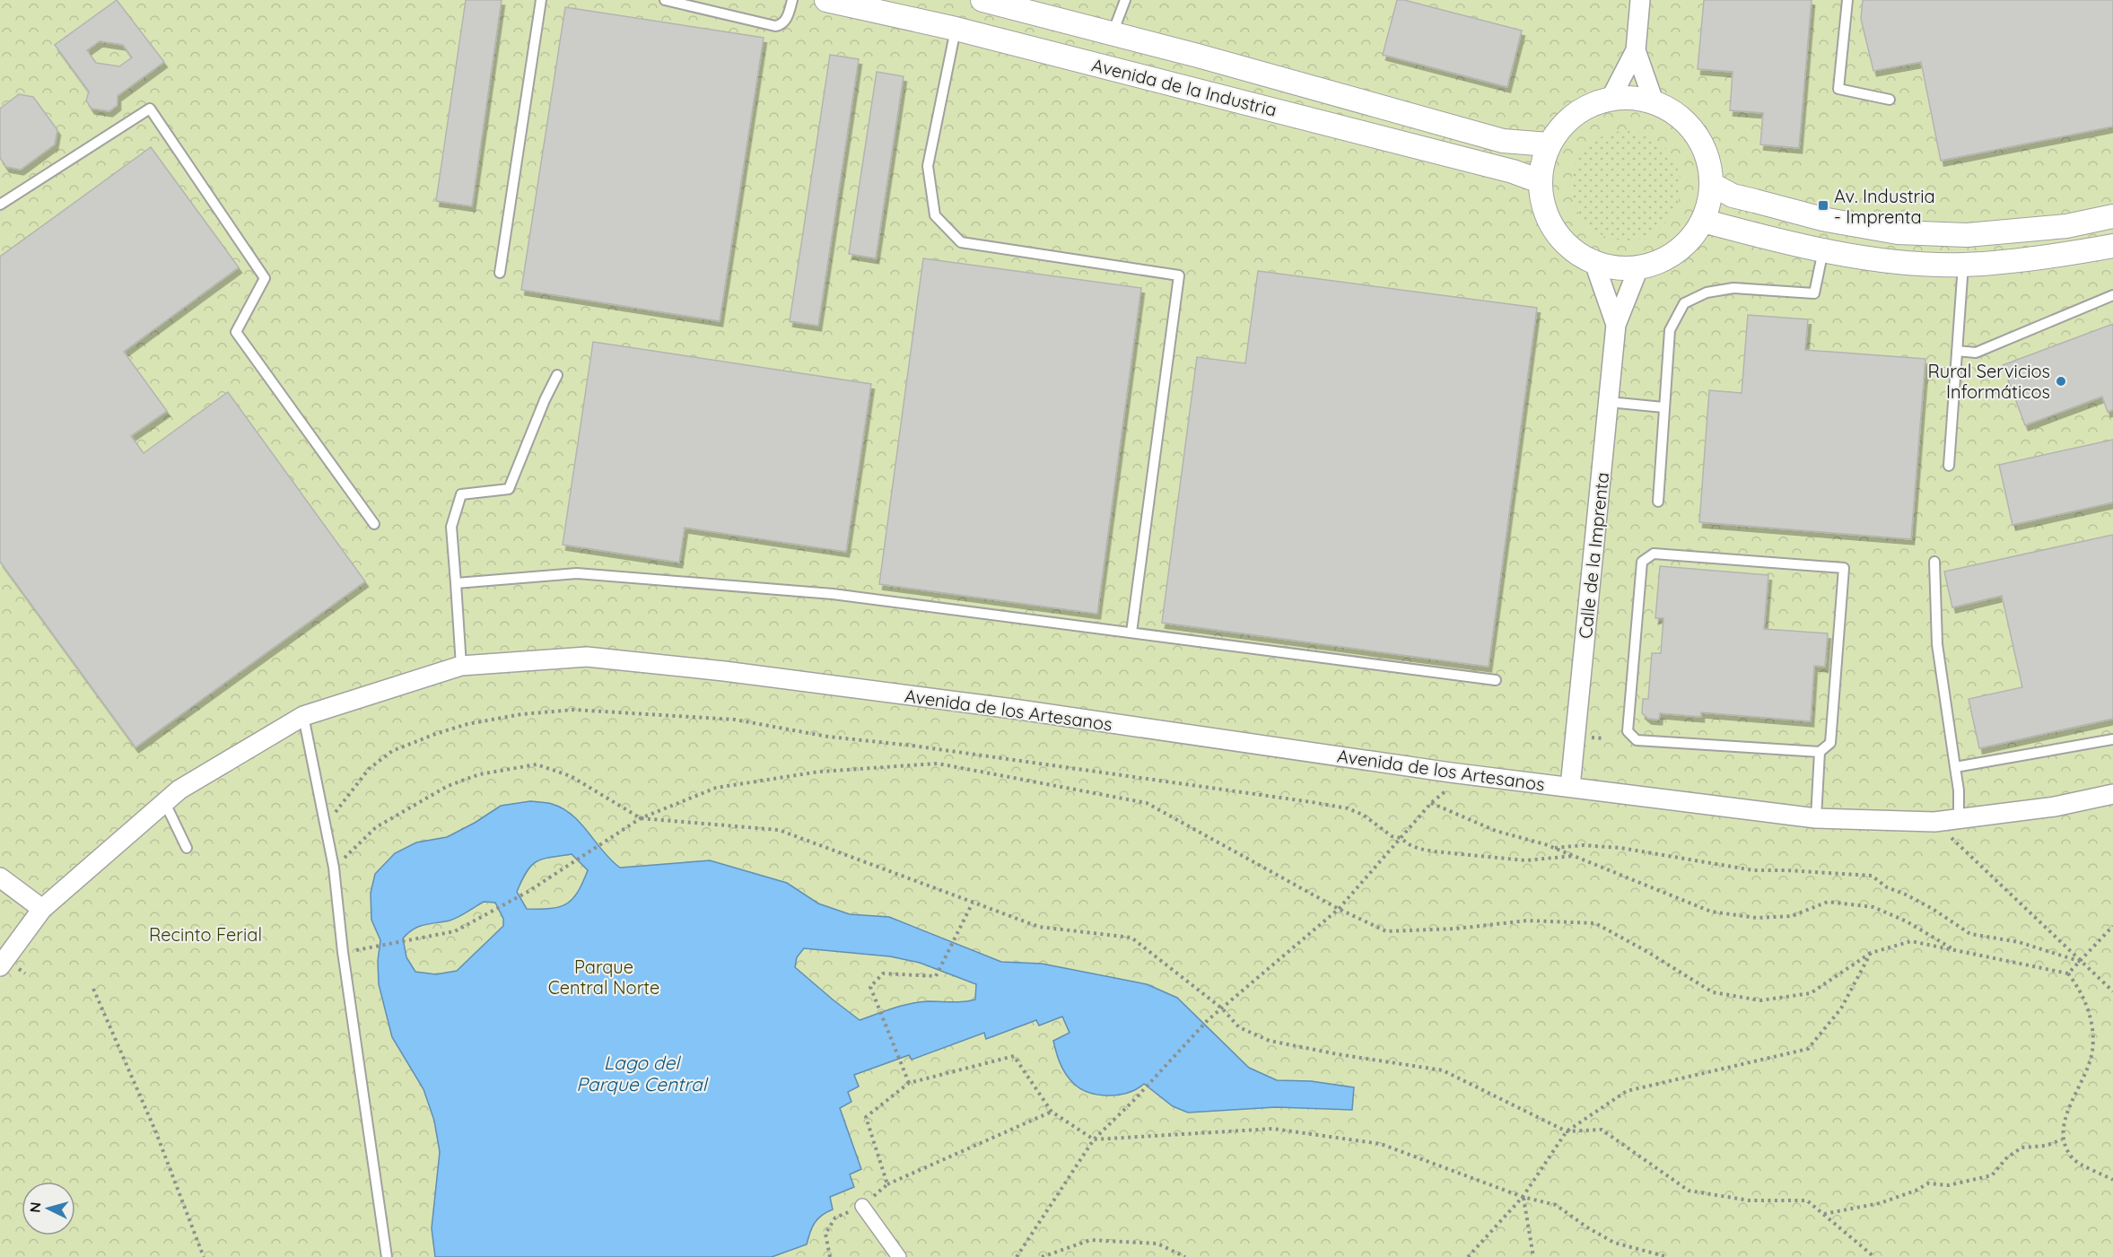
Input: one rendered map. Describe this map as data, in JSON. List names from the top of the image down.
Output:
{
  "streets": {
    "street": ["Avenida de la Industria", "Calle de la Imprenta", "Avenida de los Artesanos"]
  },
  "crossings": [
    ["Avenida de la Industria", "Calle de la Imprenta"],
    ["Calle de la Imprenta", "Avenida de los Artesanos"]
  ],
  "water": ["Lago del Parque Central"],
  "parks": ["Recinto Ferial", "Parque Central Norte"],
  "places": {
    "transit": ["Av. Industria - Imprenta"],
    "other": ["Rural Servicios Informáticos"]
  },
  "north": "left"
}
